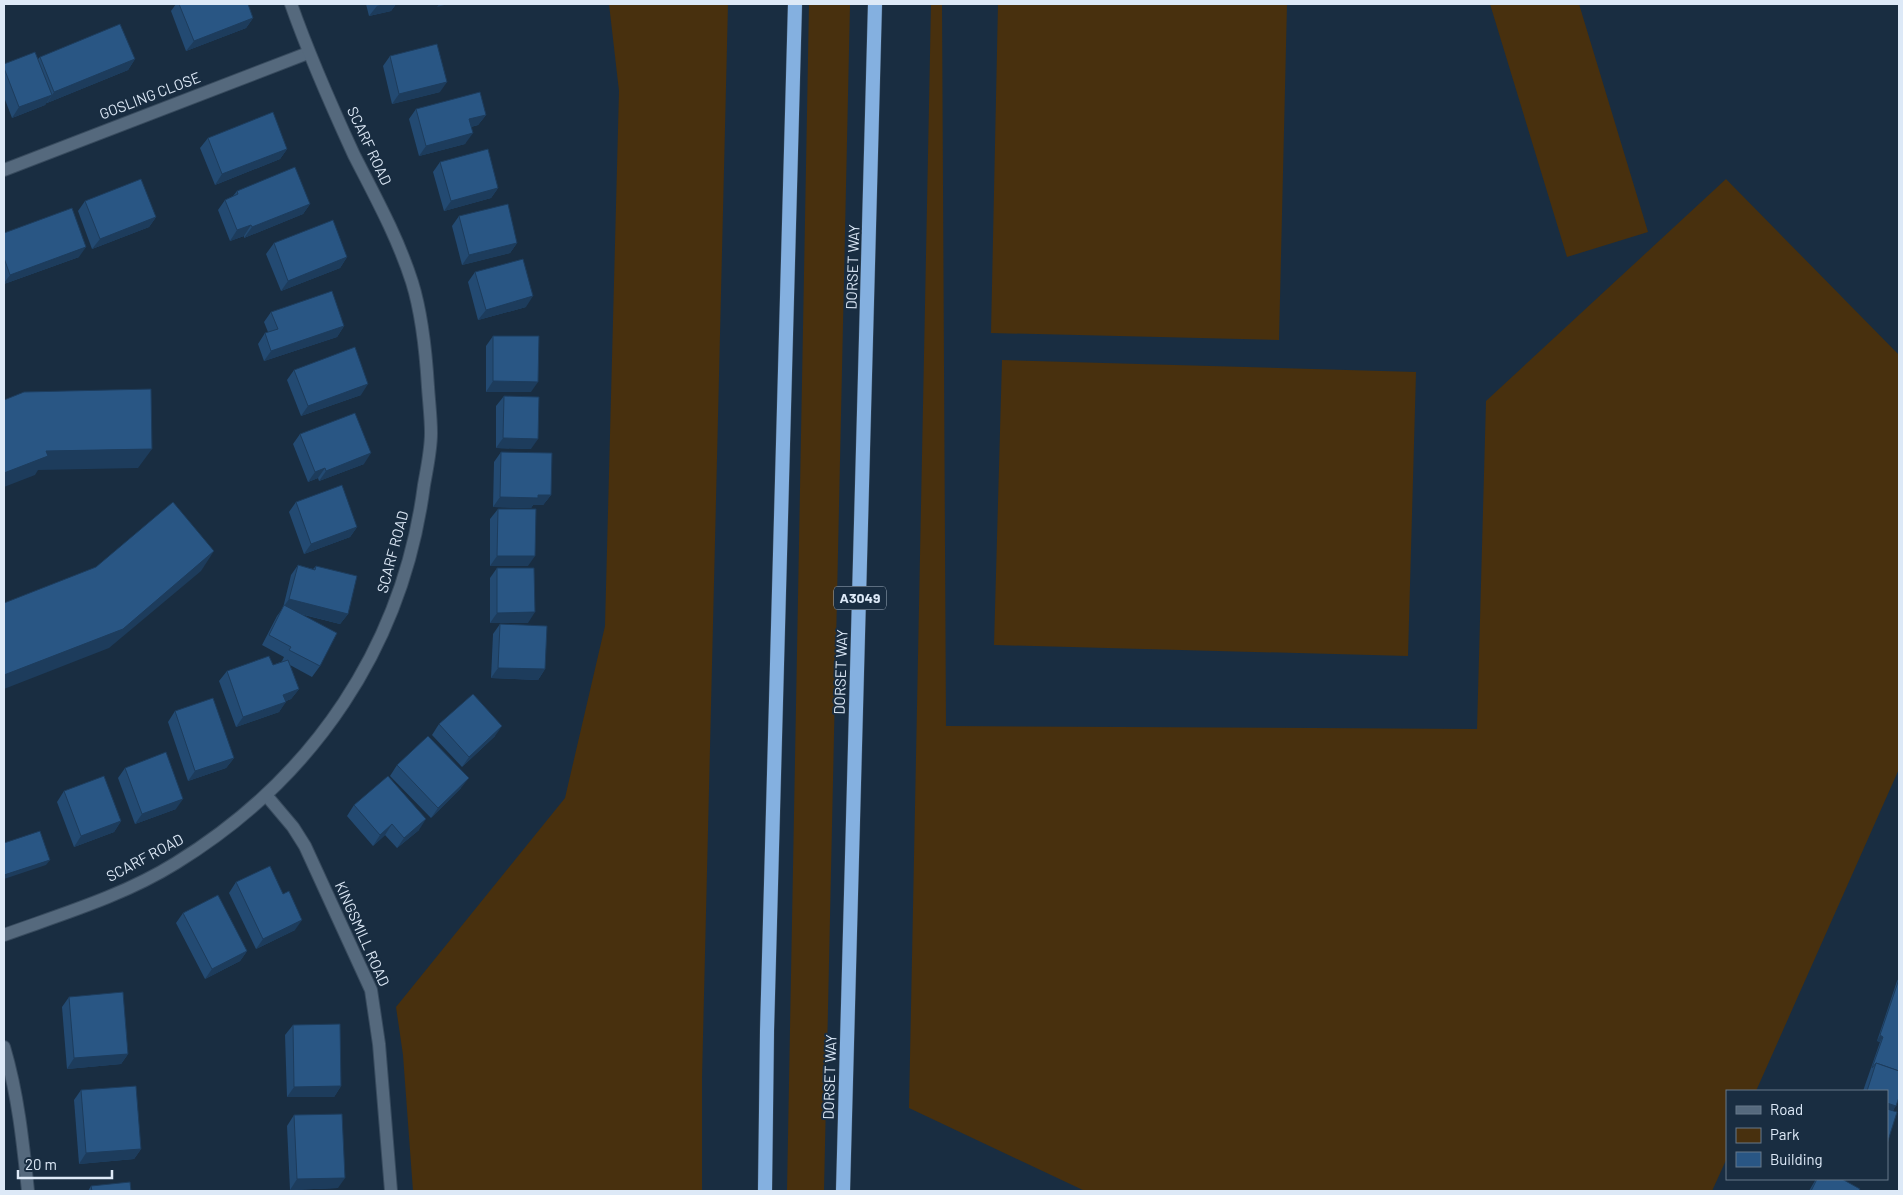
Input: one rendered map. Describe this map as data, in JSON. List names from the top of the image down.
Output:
{
  "streets": {
    "highway": ["DORSET WAY", "A3049"],
    "street": ["GOSLING CLOSE", "SCARF ROAD", "KINGSMILL ROAD"]
  },
  "crossings": [
    ["GOSLING CLOSE", "SCARF ROAD"],
    ["SCARF ROAD", "KINGSMILL ROAD"]
  ],
  "legend": ["Road", "Park", "Building"],
  "scale_bar": "20 m"
}
